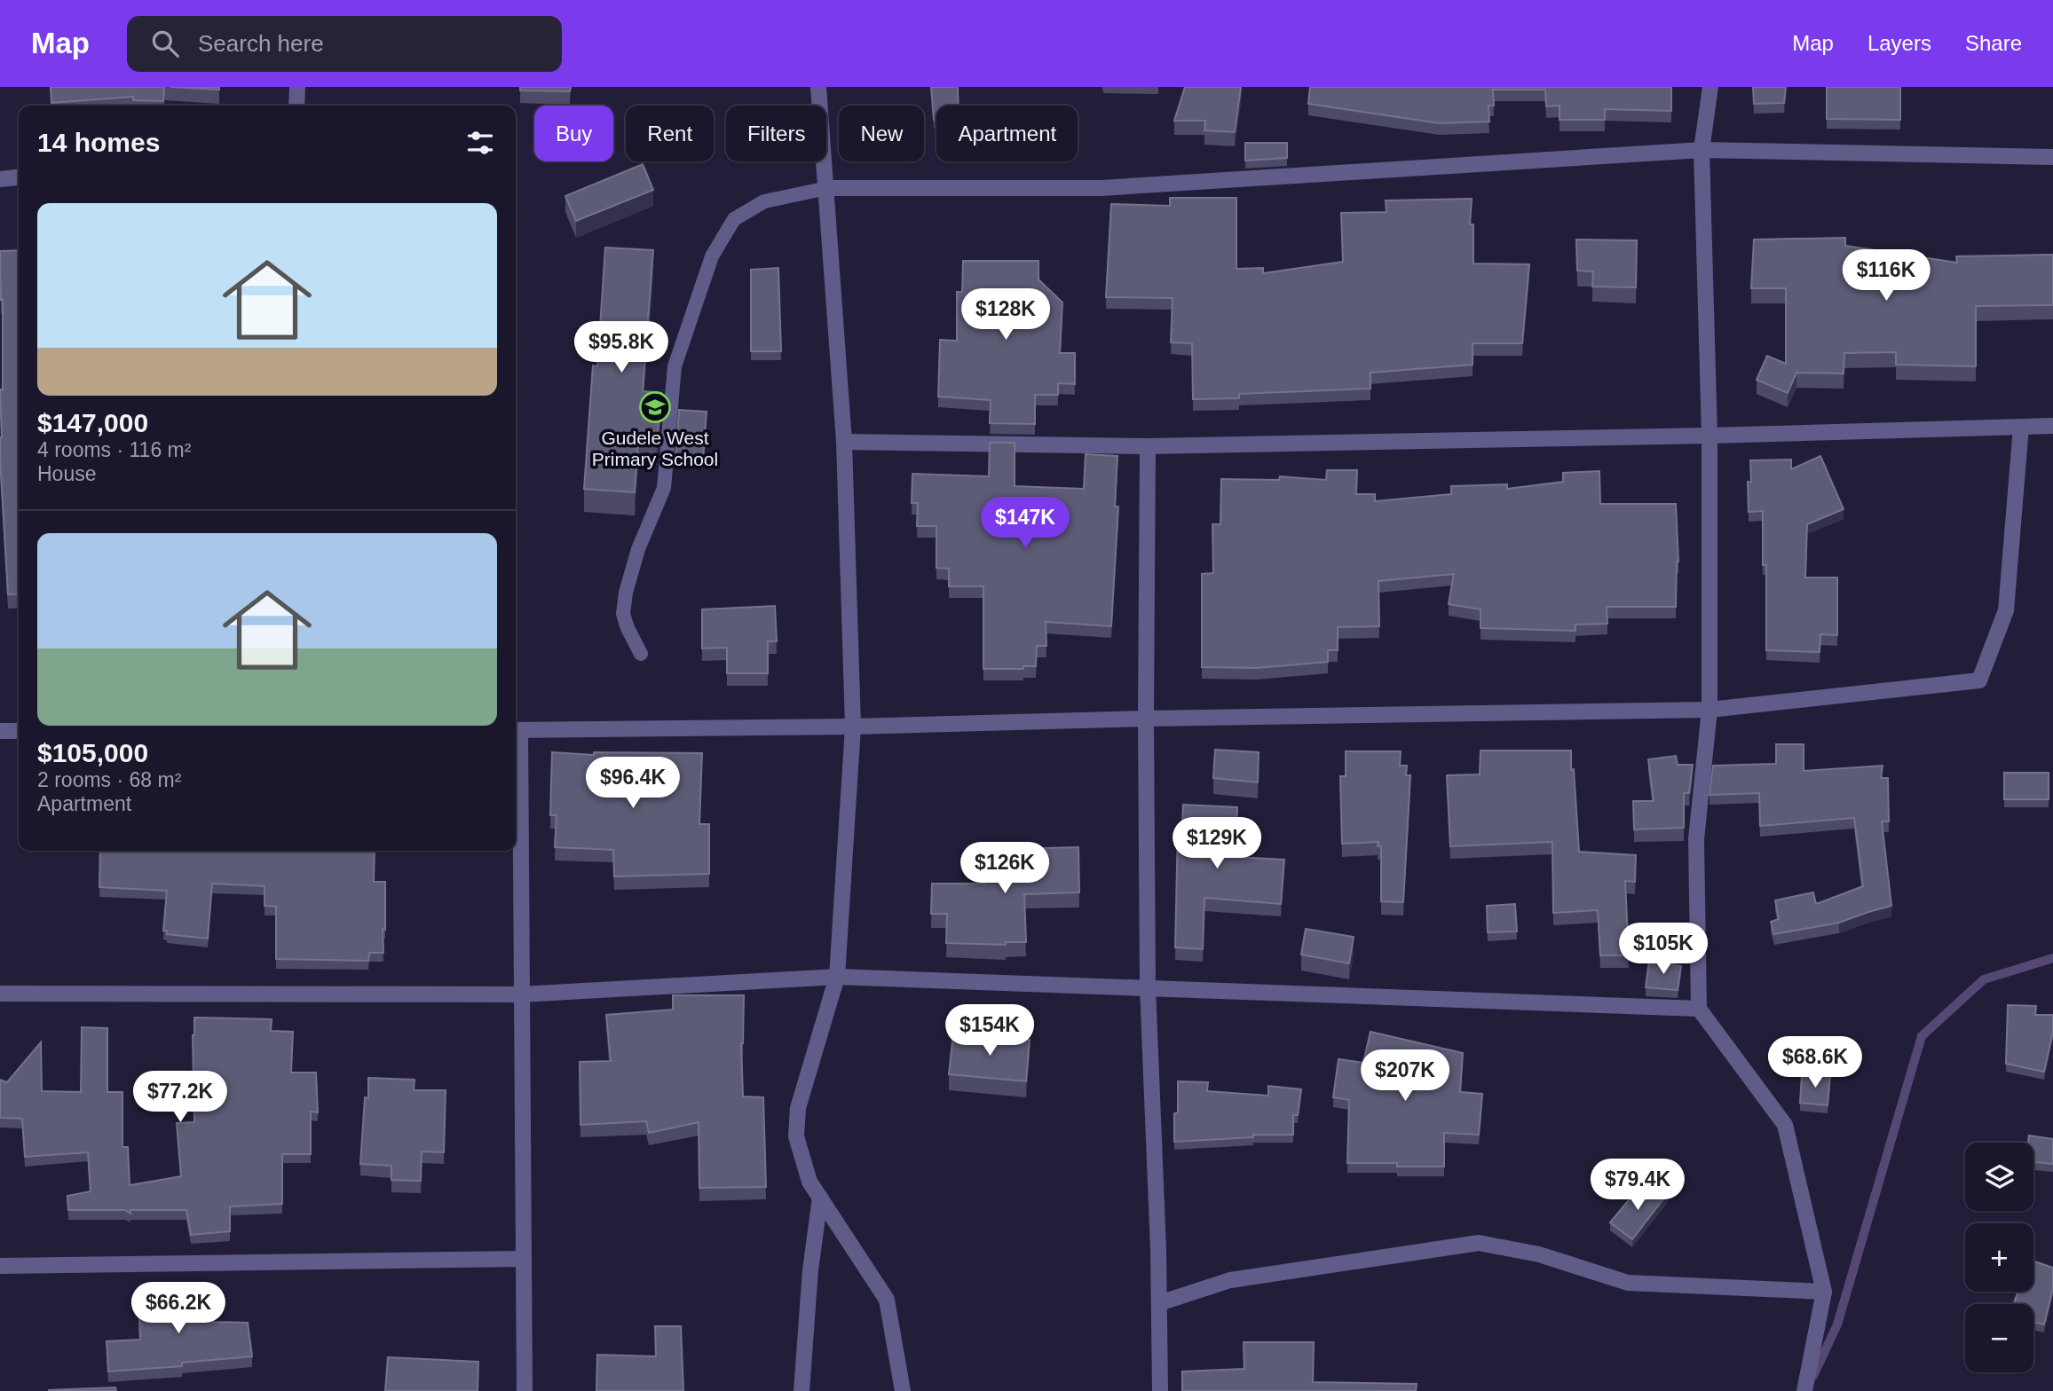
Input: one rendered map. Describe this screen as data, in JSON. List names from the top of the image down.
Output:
{
  "places": {
    "school or university": ["Gudele West Primary School"]
  },
  "page": {
    "header": "Map",
    "search": "Search here",
    "nav": ["Map", "Layers", "Share"],
    "chip": [
      "Buy",
      "Rent",
      "Filters",
      "New",
      "Apartment"
    ],
    "heading": "14 homes",
    "list": [
      {
        "name": "$147,000",
        "note": "4 rooms · 116 m² · House"
      },
      {
        "name": "$105,000",
        "note": "2 rooms · 68 m² · Apartment"
      }
    ],
    "price": [
      "$116K",
      "$128K",
      "$95.8K",
      "$147K",
      "$96.4K",
      "$129K",
      "$126K",
      "$105K",
      "$154K",
      "$68.6K",
      "$207K",
      "$77.2K",
      "$79.4K",
      "$66.2K"
    ],
    "map_buttons": ["+", "−"]
  }
}
